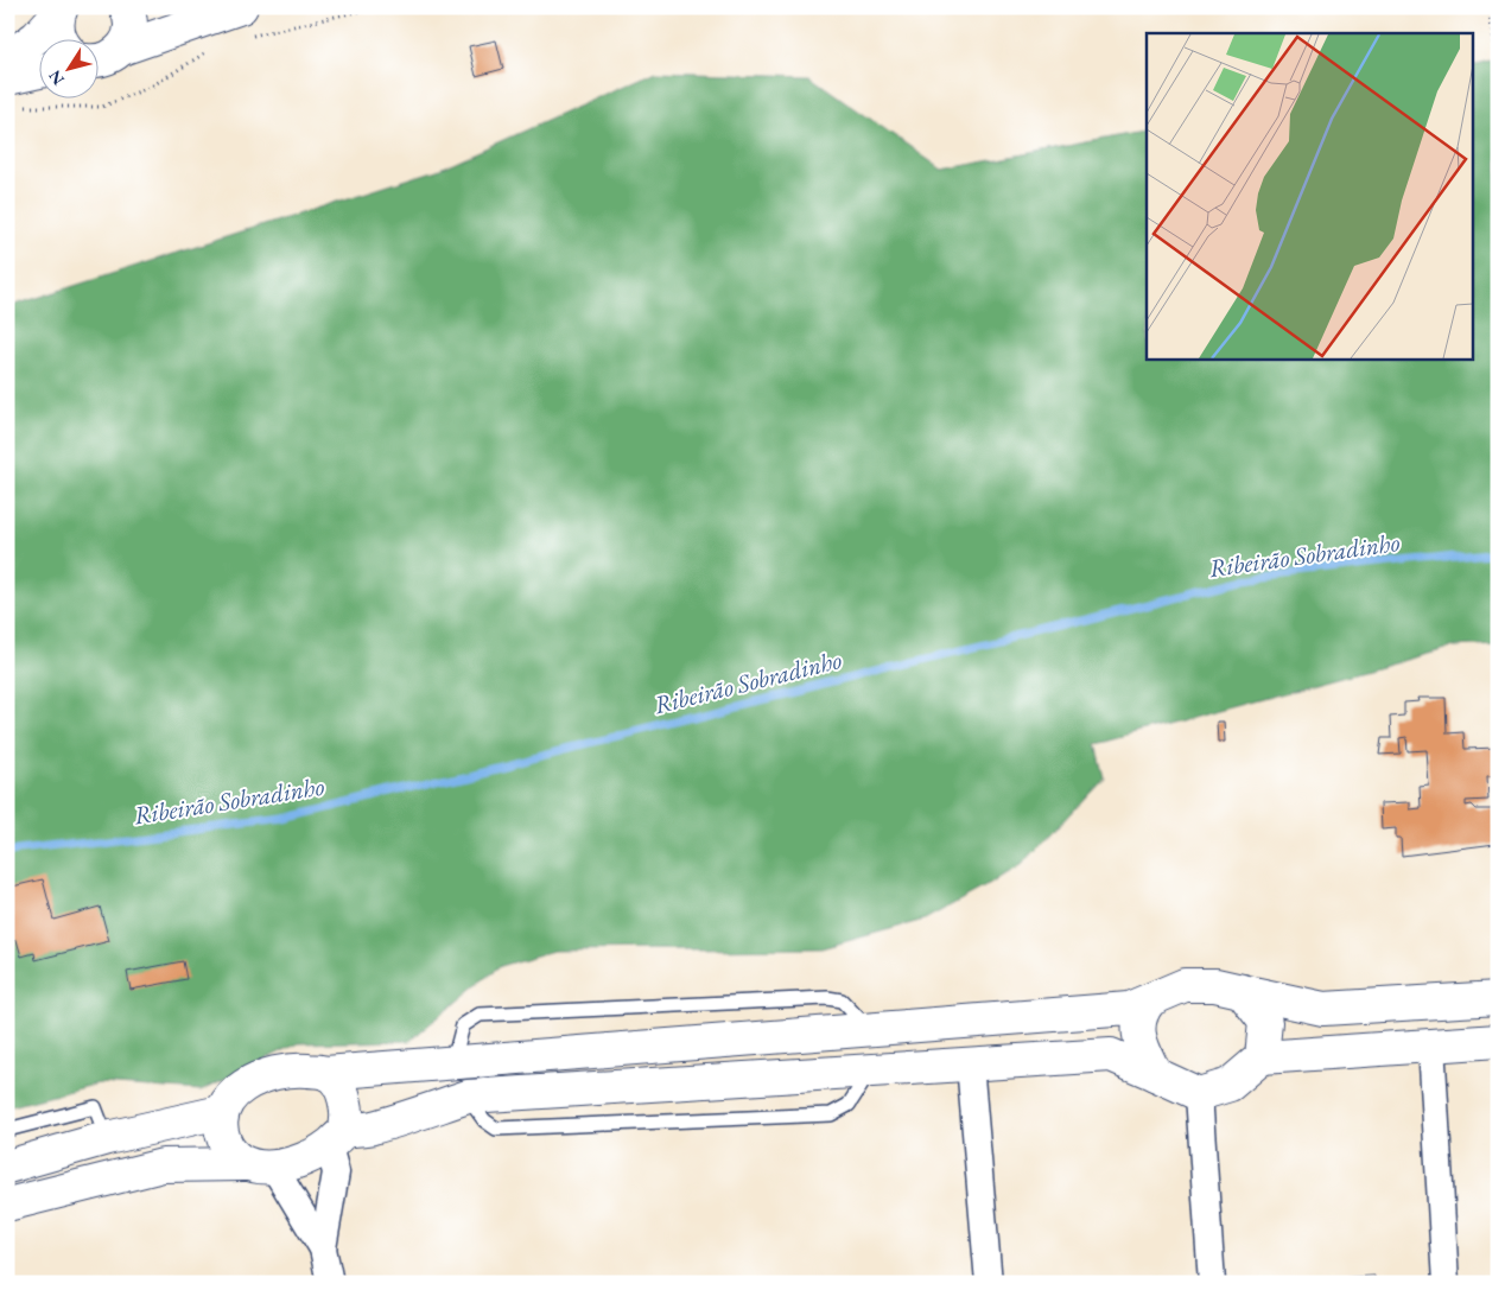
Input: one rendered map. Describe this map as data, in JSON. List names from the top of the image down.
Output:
{
  "water": ["Ribeirão Sobradinho"],
  "north": "bottom left"
}
